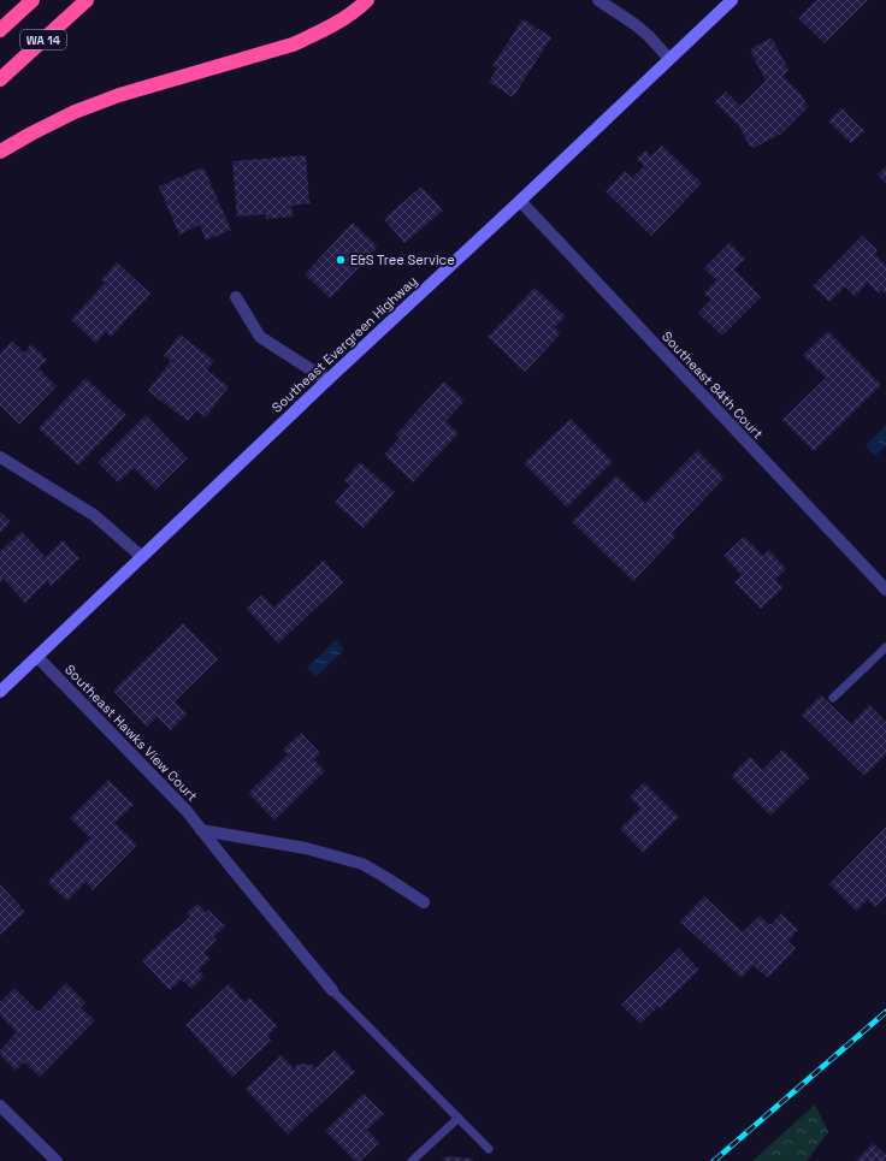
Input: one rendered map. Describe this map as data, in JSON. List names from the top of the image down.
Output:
{
  "streets": {
    "highway": ["WA 14"],
    "street": ["Southeast Evergreen Highway", "Southeast 84th Court", "Southeast Hawks View Court"]
  },
  "crossings": [
    ["Southeast Evergreen Highway", "Southeast 84th Court"],
    ["Southeast Evergreen Highway", "Southeast Hawks View Court"]
  ],
  "places": ["E&S Tree Service"]
}
